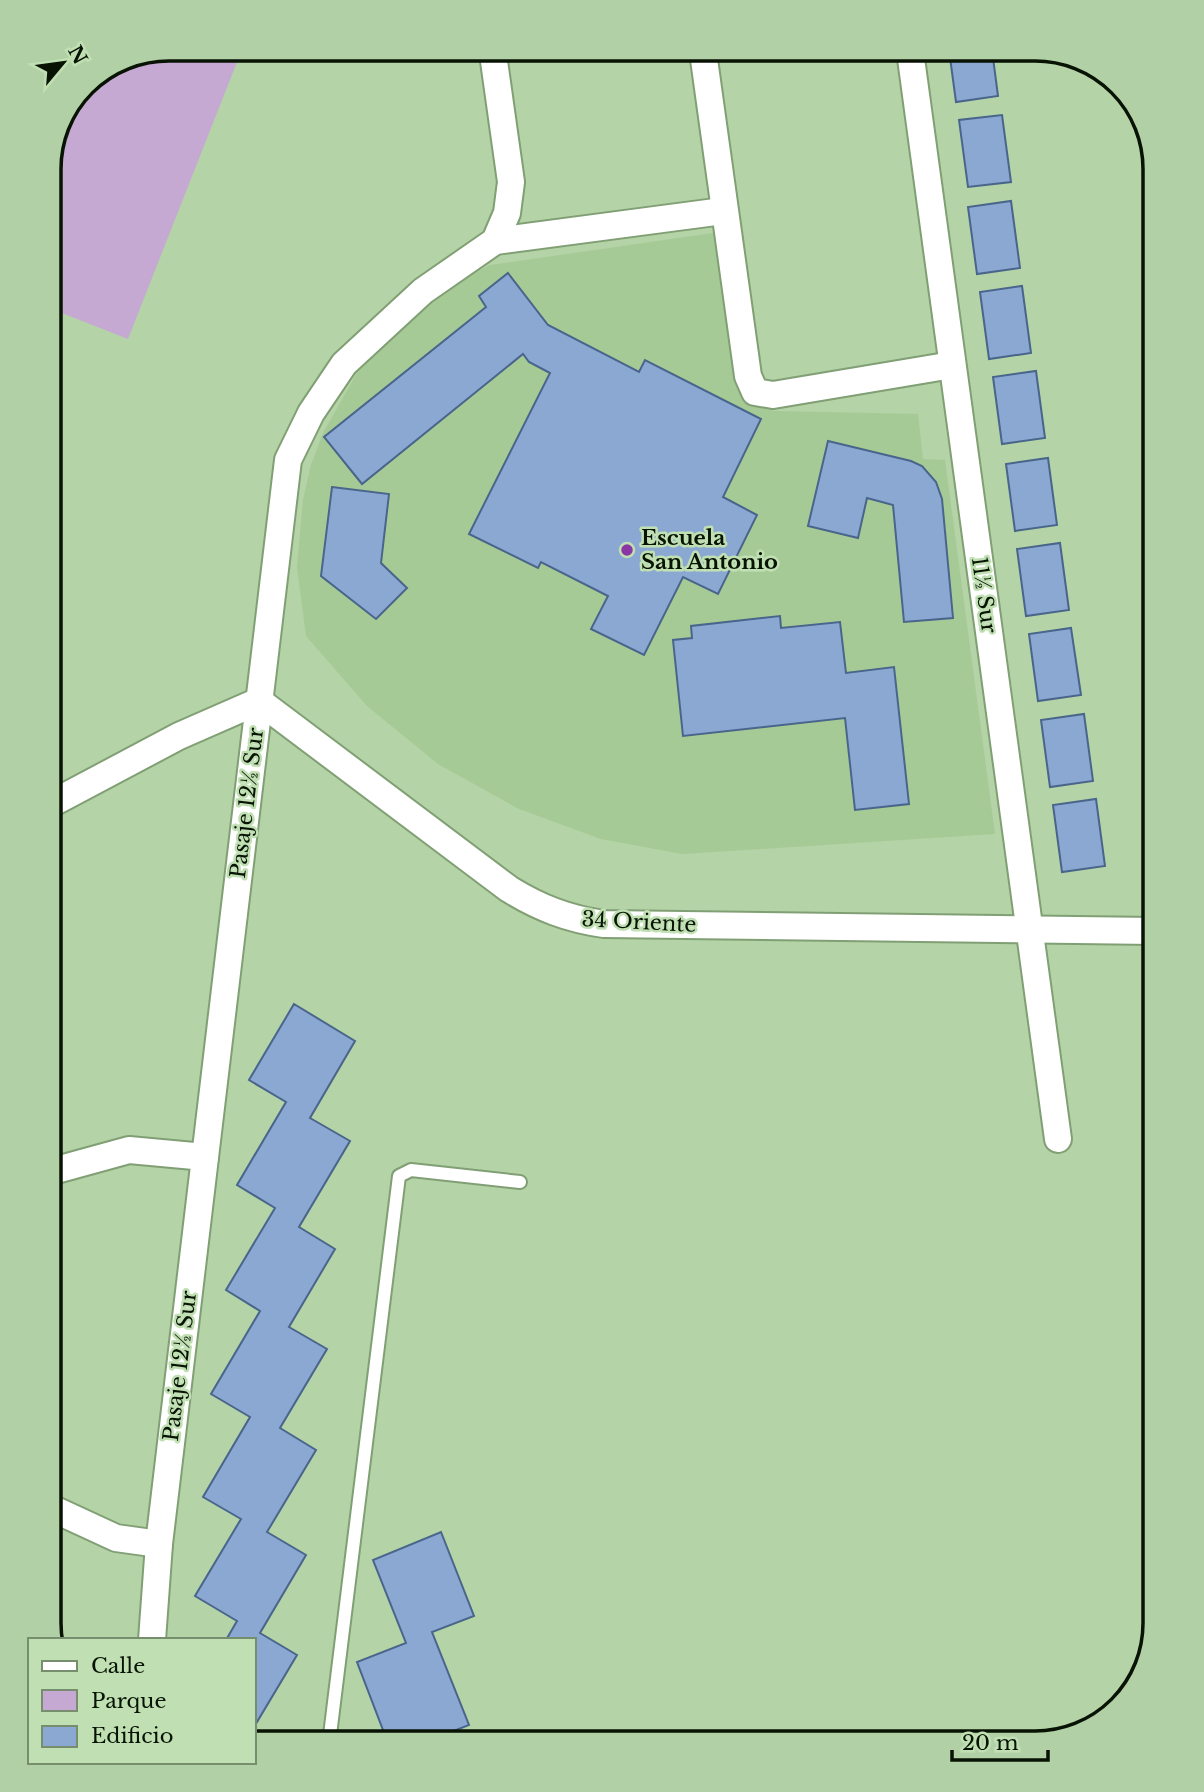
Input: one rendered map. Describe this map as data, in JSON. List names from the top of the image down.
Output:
{
  "streets": {
    "street": ["11½ Sur", "Pasaje 12½ Sur", "34 Oriente"]
  },
  "crossings": [
    ["11½ Sur", "34 Oriente"],
    ["Pasaje 12½ Sur", "34 Oriente"]
  ],
  "places": ["Escuela San Antonio"],
  "legend": ["Calle", "Parque", "Edificio"],
  "scale_bar": "20 m",
  "north": "top right"
}
